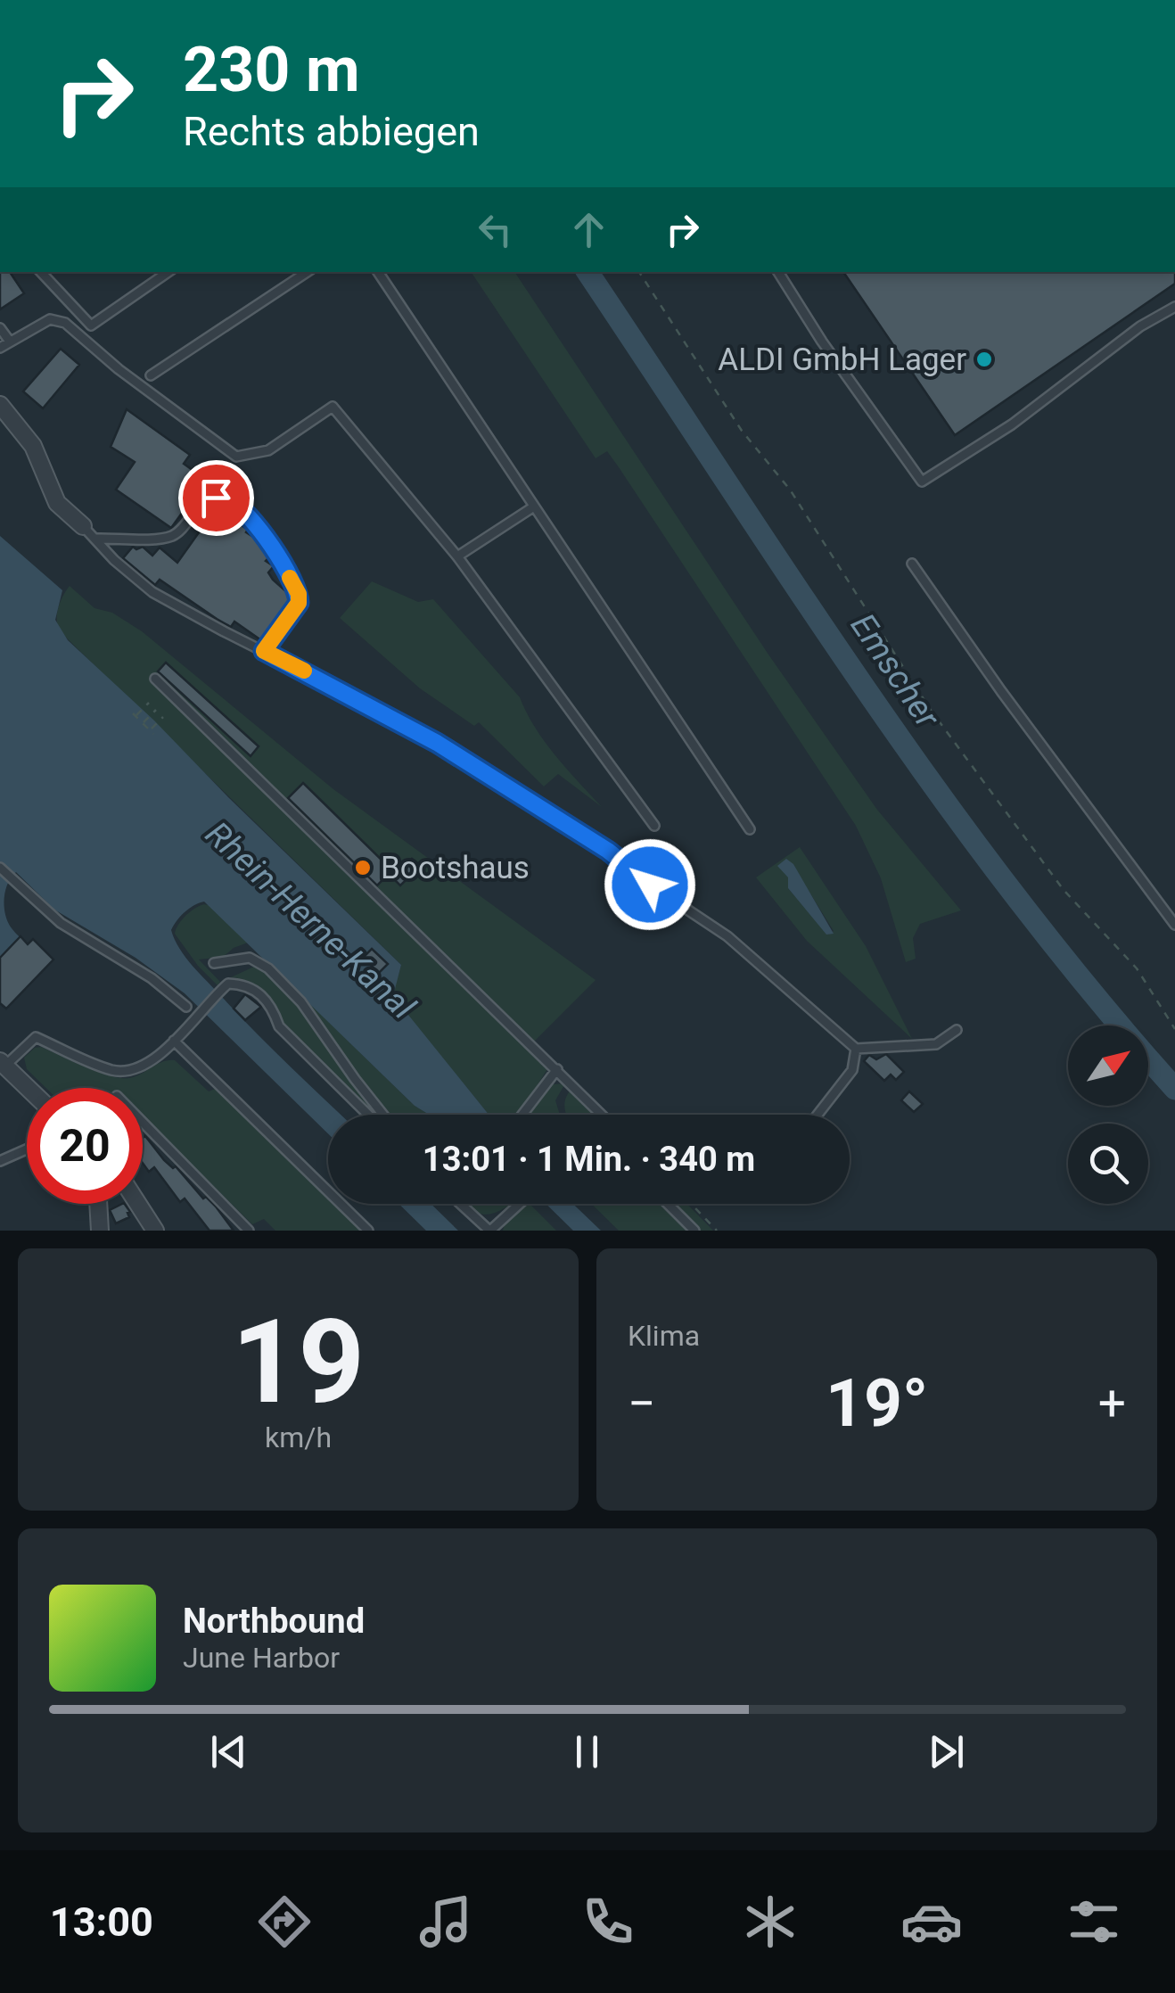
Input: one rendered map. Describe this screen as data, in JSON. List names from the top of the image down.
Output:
{
  "water": ["Emscher", "Rhein-Herne-Kanal"],
  "places": ["ALDI GmbH Lager", "Bootshaus"],
  "north": "top right",
  "page": {
    "turn": ["230 m", "Rechts abbiegen"],
    "limit": "20",
    "trip": "13:01 · 1 Min. · 340 m",
    "tile": [
      ["19", "km/h"],
      "Klima"
    ],
    "heat": ["−", "19°", "+"],
    "song": ["Northbound", "June Harbor"],
    "tabs": "13:00"
  }
}
